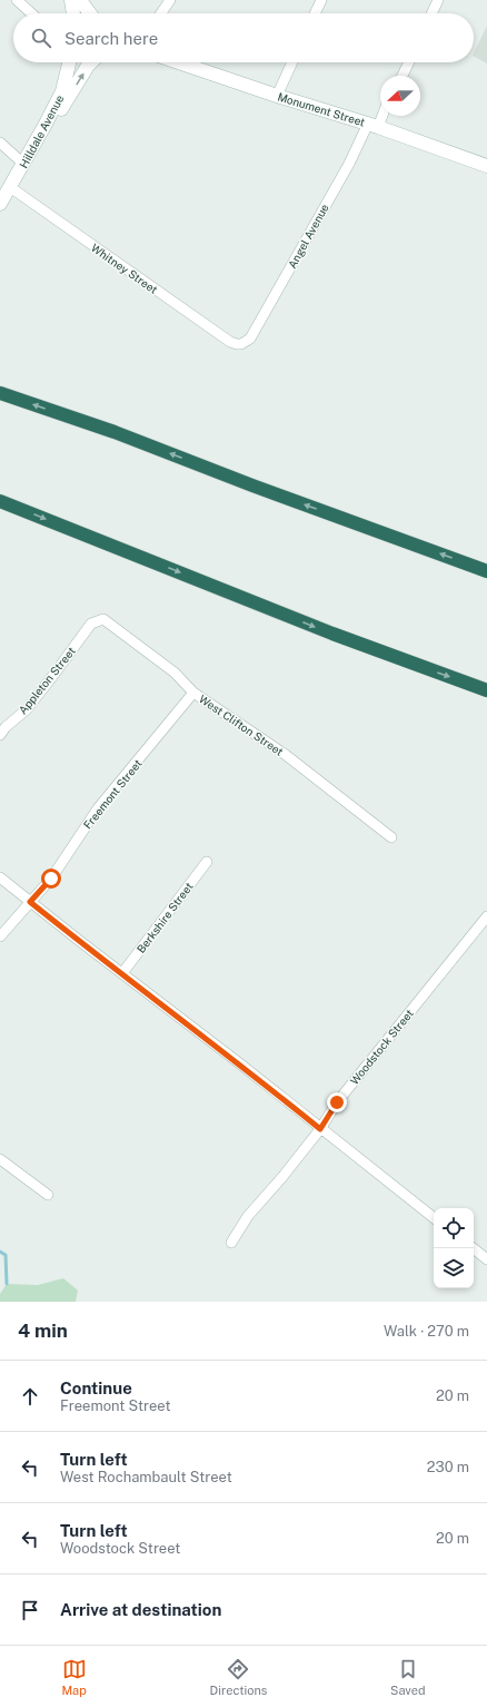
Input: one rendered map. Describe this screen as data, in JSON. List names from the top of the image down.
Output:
{
  "streets": {
    "main road": ["Monument Street", "Hilldale Avenue"],
    "street": [
      "Angel Avenue",
      "Whitney Street",
      "Appleton Street",
      "West Clifton Street",
      "Freemont Street",
      "Berkshire Street",
      "Woodstock Street"
    ]
  },
  "crossings": [
    ["Monument Street", "Angel Avenue"],
    ["Hilldale Avenue", "Whitney Street"],
    ["Angel Avenue", "Whitney Street"],
    ["Appleton Street", "West Clifton Street"],
    ["West Clifton Street", "Freemont Street"]
  ],
  "north": "left",
  "page": {
    "search": "Search here",
    "heading": ["4 min", "Walk · 270 m"],
    "list": [
      ["Continue", "Freemont Street", "20 m"],
      ["Turn left", "West Rochambault Street", "230 m"],
      ["Turn left", "Woodstock Street", "20 m"],
      "Arrive at destination"
    ],
    "nav": ["Map", "Directions", "Saved"]
  }
}
